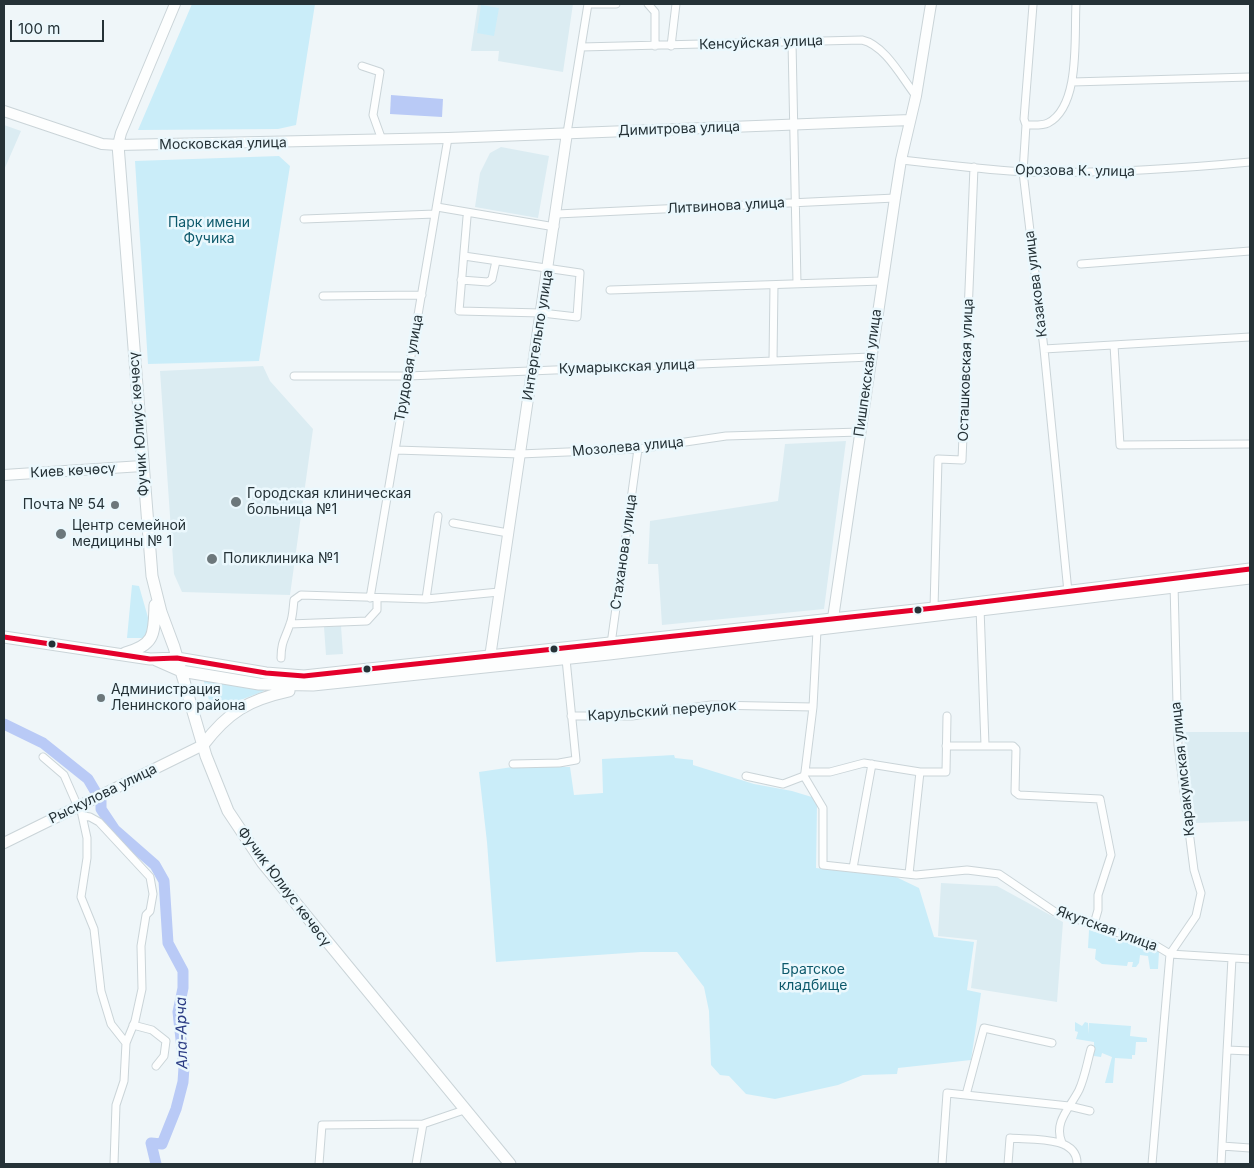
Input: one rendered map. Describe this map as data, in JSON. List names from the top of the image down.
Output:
{
  "streets": {
    "main road": [
      "Димитрова улица",
      "Московская улица",
      "Интергельпо улица",
      "Пишпекская улица",
      "Фучик Юлиус көчөсү",
      "Киев көчөсү",
      "Рыскулова улица"
    ],
    "street": [
      "Кенсуйская улица",
      "Орозова К. улица",
      "Литвинова улица",
      "Казакова улица",
      "Кумарыкская улица",
      "Трудовая улица",
      "Осташковская улица",
      "Мозолева улица",
      "Стаханова улица",
      "Карульский переулок",
      "Каракумская улица",
      "Якутская улица"
    ]
  },
  "crossings": [
    ["Кенсуйская улица", "Интергельпо улица"],
    ["Кенсуйская улица", "Пишпекская улица"],
    ["Димитрова улица", "Московская улица"],
    ["Димитрова улица", "Интергельпо улица"],
    ["Димитрова улица", "Трудовая улица"],
    ["Димитрова улица", "Пишпекская улица"],
    ["Московская улица", "Трудовая улица"],
    ["Московская улица", "Фучик Юлиус көчөсү"],
    ["Орозова К. улица", "Казакова улица"],
    ["Орозова К. улица", "Осташковская улица"],
    ["Орозова К. улица", "Пишпекская улица"],
    ["Литвинова улица", "Интергельпо улица"],
    ["Литвинова улица", "Пишпекская улица"],
    ["Интергельпо улица", "Кумарыкская улица"],
    ["Интергельпо улица", "Мозолева улица"],
    ["Кумарыкская улица", "Трудовая улица"],
    ["Кумарыкская улица", "Пишпекская улица"],
    ["Трудовая улица", "Мозолева улица"],
    ["Пишпекская улица", "Мозолева улица"],
    ["Фучик Юлиус көчөсү", "Киев көчөсү"],
    ["Фучик Юлиус көчөсү", "Рыскулова улица"],
    ["Мозолева улица", "Стаханова улица"],
    ["Каракумская улица", "Якутская улица"]
  ],
  "water": ["Ала-Арча"],
  "parks": ["Парк имени Фучика", "Братское кладбище"],
  "places": [
    "Городская клиническая больница №1",
    "Почта № 54",
    "Центр семейной медицины № 1",
    "Поликлиника №1",
    "Администрация Ленинского района"
  ],
  "scale_bar": "100 m"
}
